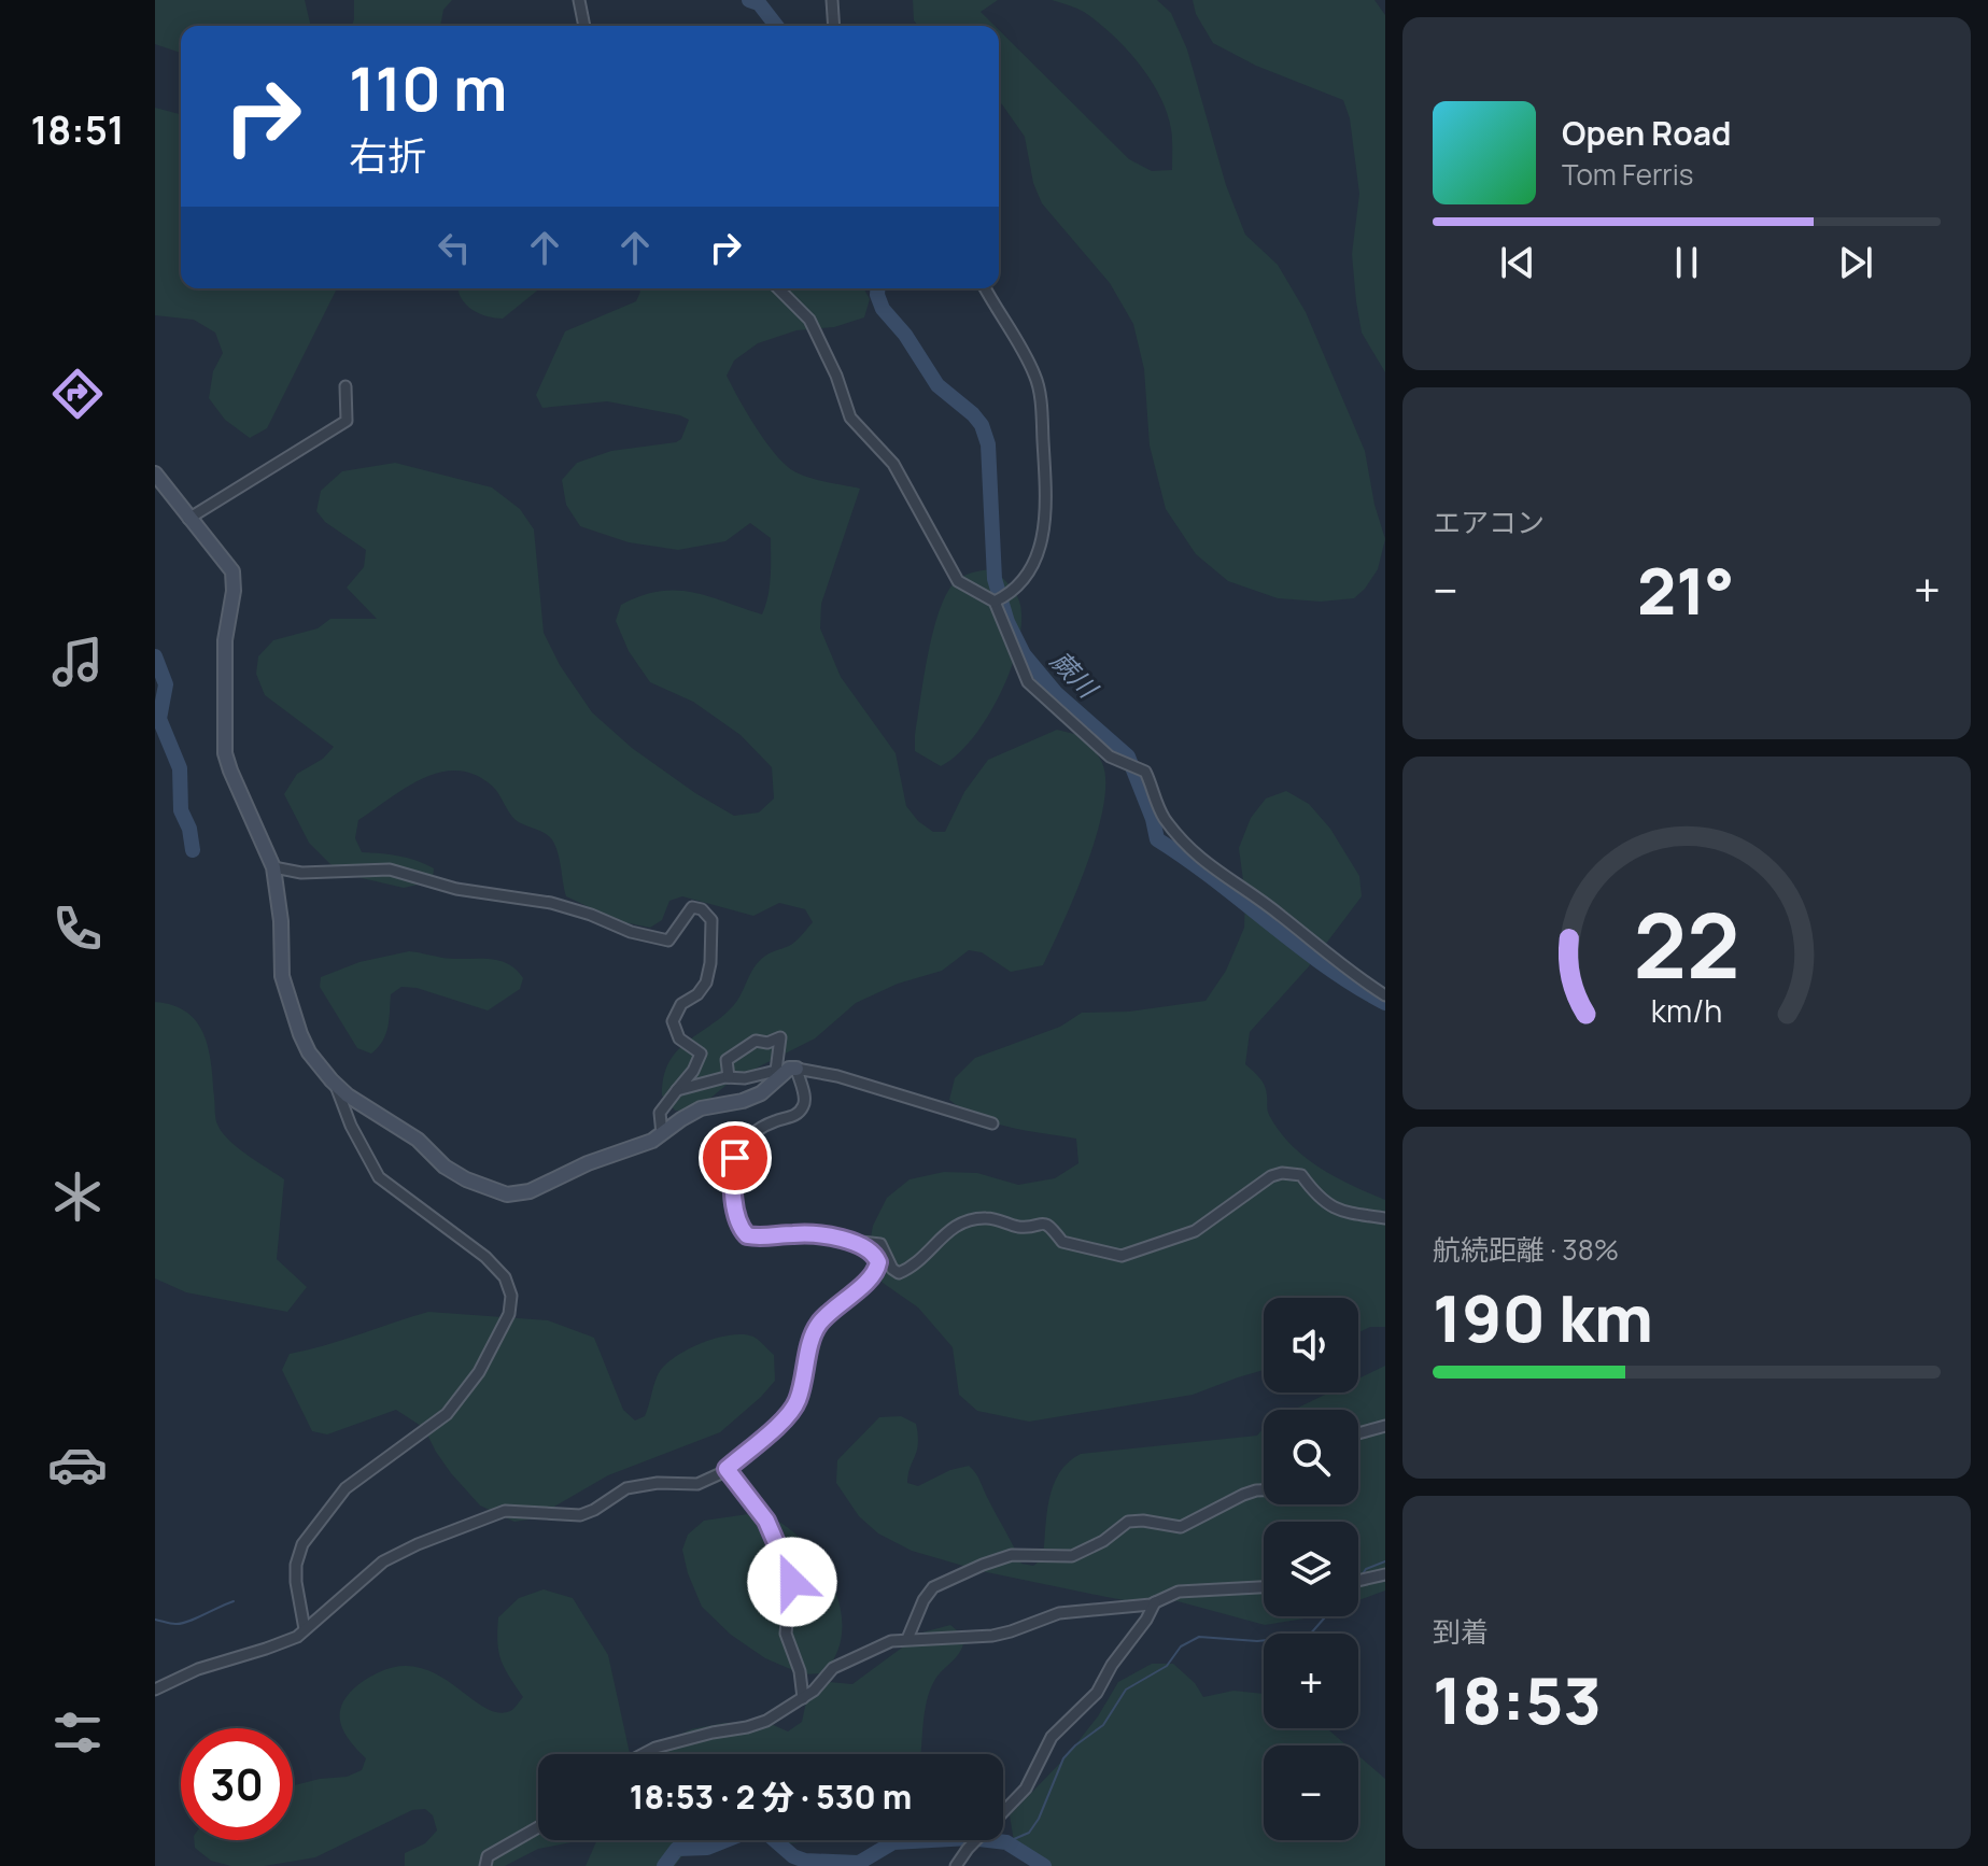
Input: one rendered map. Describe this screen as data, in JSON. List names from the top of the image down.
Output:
{
  "water": ["蕨川"],
  "page": {
    "tabs": "18:51",
    "turn": ["110 m", "右折"],
    "song": ["Open Road", "Tom Ferris"],
    "tile": [
      "エアコン",
      ["航続距離 · 38%", "190 km"],
      ["到着", "18:53"]
    ],
    "heat": ["−", "21°", "+"],
    "map_buttons": ["+", "−"],
    "limit": "30",
    "trip": "18:53 · 2 分 · 530 m",
    "gauge": ["22", "km/h"]
  }
}
